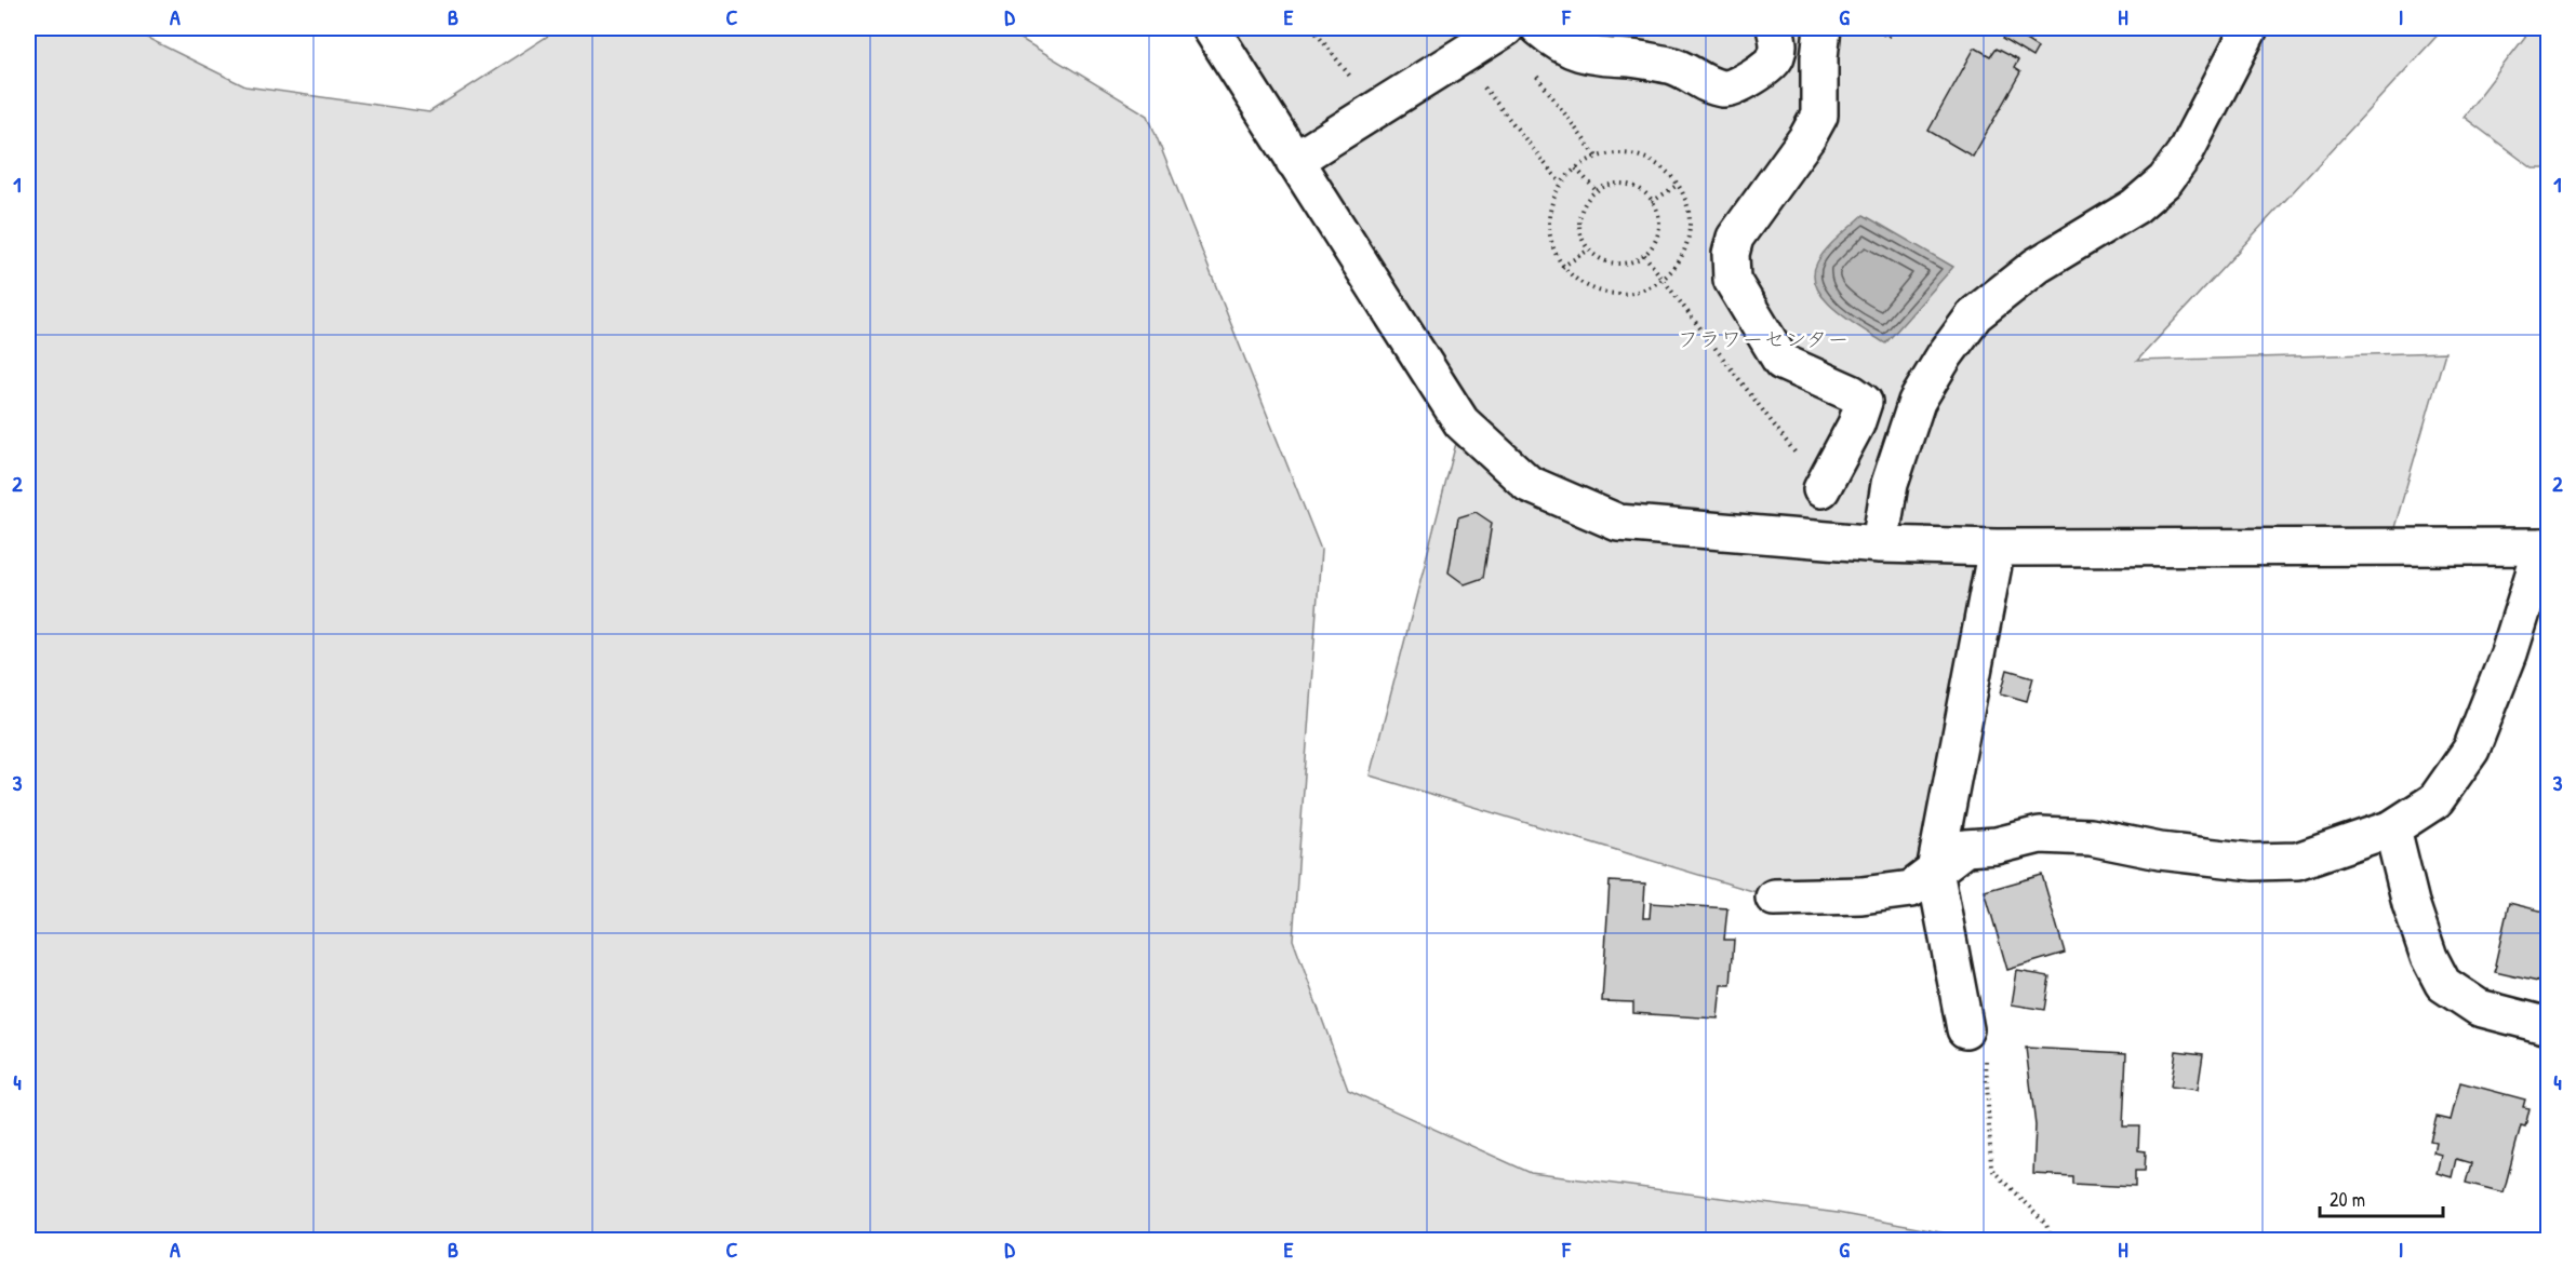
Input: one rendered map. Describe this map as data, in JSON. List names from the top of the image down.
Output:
{
  "parks": ["フラワーセンター"],
  "scale_bar": "20 m",
  "grid": {
    "columns": [
      "A",
      "B",
      "C",
      "D",
      "E",
      "F",
      "G",
      "H",
      "I"
    ],
    "rows": [
      "1",
      "2",
      "3",
      "4"
    ]
  }
}
